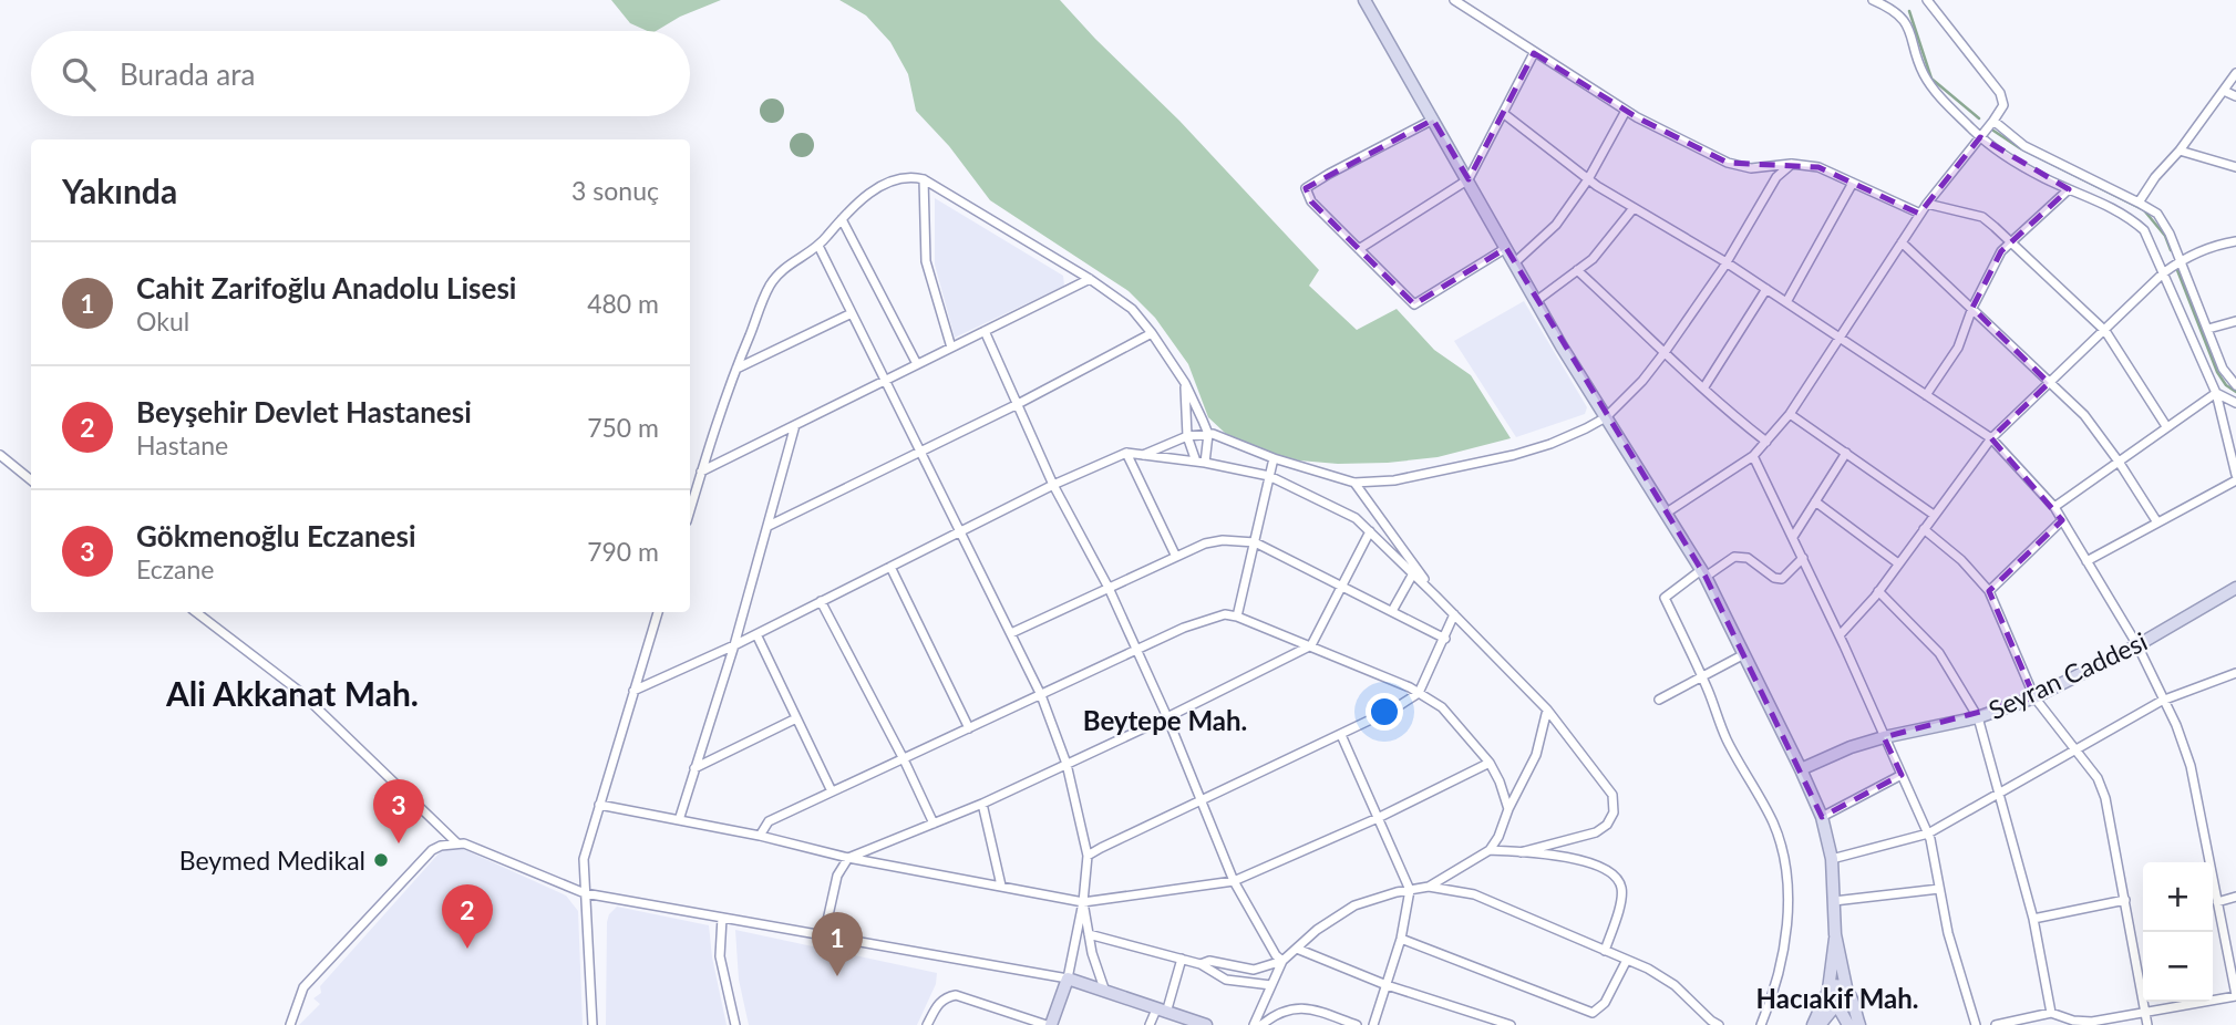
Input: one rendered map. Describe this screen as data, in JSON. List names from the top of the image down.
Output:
{
  "streets": {
    "street": ["Seyran Caddesi"]
  },
  "districts": ["Ali Akkanat Mah.", "Beytepe Mah.", "Hacıakif Mah."],
  "places": ["Beymed Medikal"],
  "page": {
    "search": "Burada ara",
    "heading": ["Yakında", "3 sonuç"],
    "list": [
      {
        "mark": "1",
        "name": "Cahit Zarifoğlu Anadolu Lisesi",
        "note": "Okul",
        "value": "480 m"
      },
      {
        "mark": "2",
        "name": "Beyşehir Devlet Hastanesi",
        "note": "Hastane",
        "value": "750 m"
      },
      {
        "mark": "3",
        "name": "Gökmenoğlu Eczanesi",
        "note": "Eczane",
        "value": "790 m"
      }
    ],
    "pins": ["3", "2", "1"],
    "map_buttons": ["+", "−"]
  }
}
